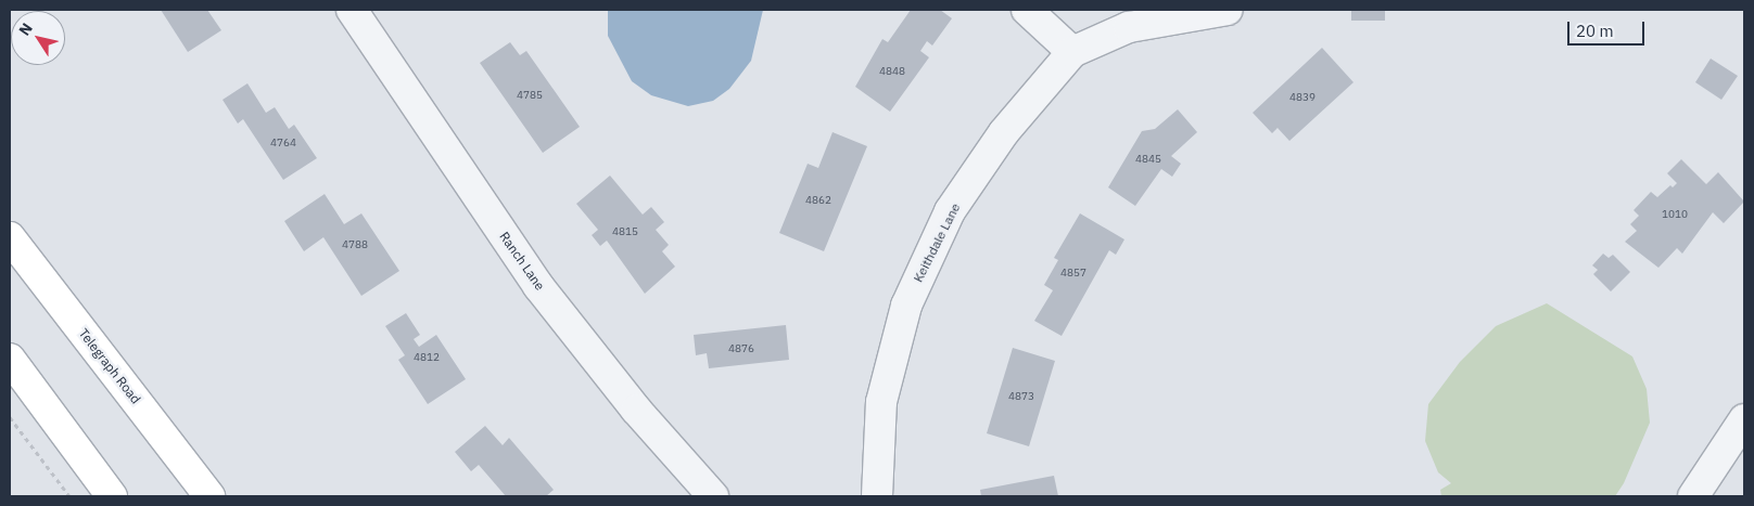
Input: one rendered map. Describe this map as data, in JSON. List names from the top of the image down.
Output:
{
  "streets": {
    "highway": ["Telegraph Road"],
    "street": ["Keithdale Lane", "Ranch Lane"]
  },
  "house_numbers": [
    "4848",
    "4785",
    "4839",
    "4764",
    "4845",
    "4862",
    "1010",
    "4815",
    "4788",
    "4857",
    "4876",
    "4812",
    "4873"
  ],
  "scale_bar": "20 m",
  "north": "top left"
}
